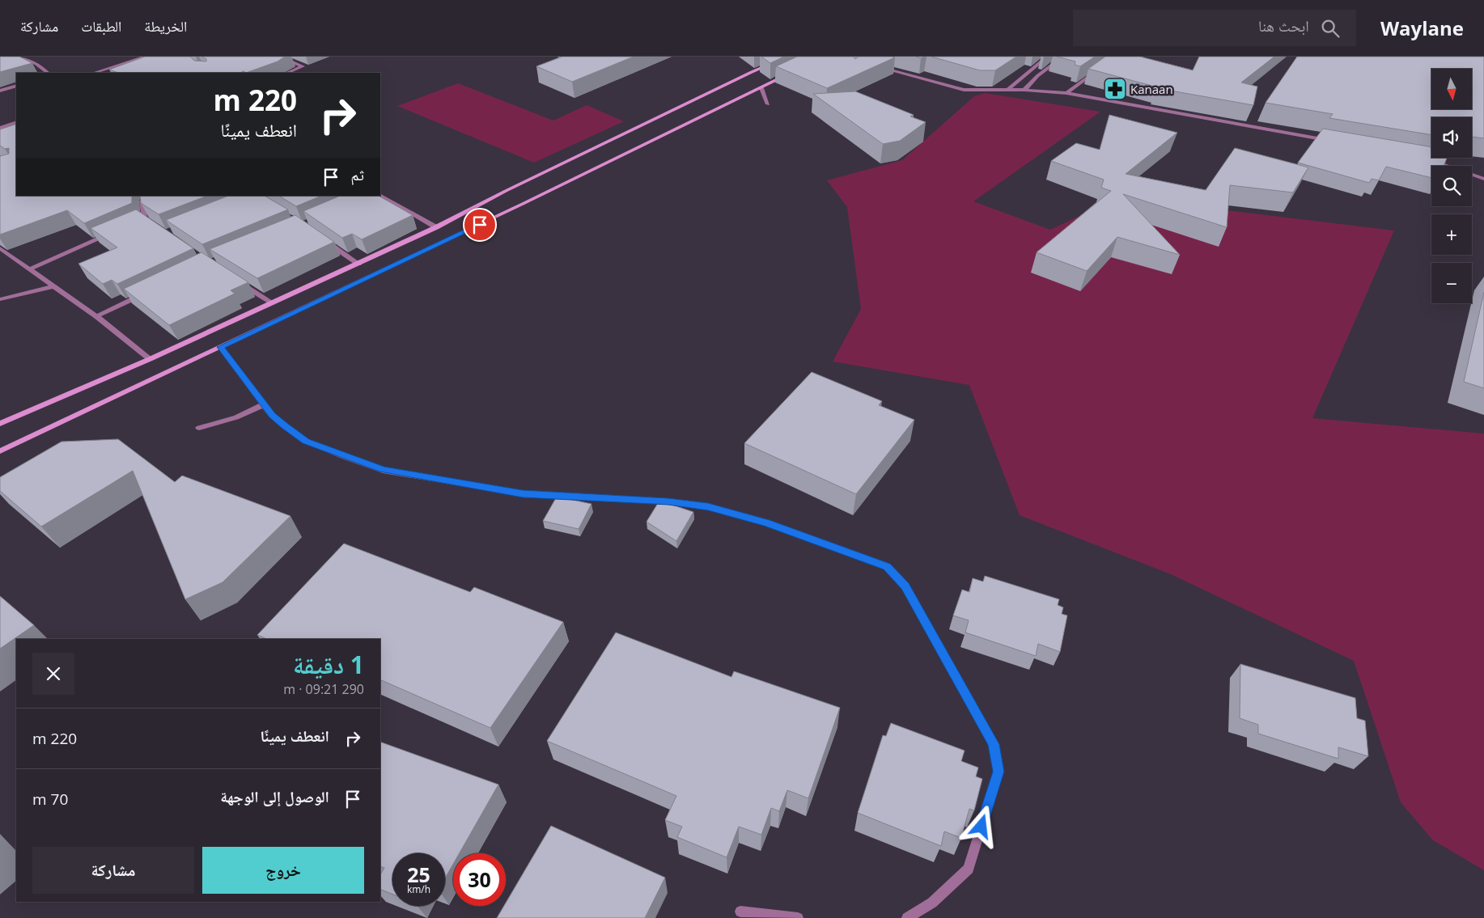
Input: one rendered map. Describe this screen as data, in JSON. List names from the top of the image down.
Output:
{
  "places": {
    "pharmacy": ["Kanaan"]
  },
  "north": "bottom",
  "page": {
    "header": "Waylane",
    "search": "ابحث هنا",
    "nav": ["الخريطة", "الطبقات", "مشاركة"],
    "map_buttons": ["+", "−"],
    "turn": ["220 m", "انعطف يمينًا"],
    "then": "ثم",
    "heading": ["1 دقيقة", "290 m · 09:21"],
    "list": [
      {
        "name": "انعطف يمينًا",
        "value": "220 m"
      },
      {
        "name": "الوصول إلى الوجهة",
        "value": "70 m"
      }
    ],
    "buttons": ["خروج", "مشاركة"],
    "speed": "25 km/h",
    "limit": "30"
  }
}
